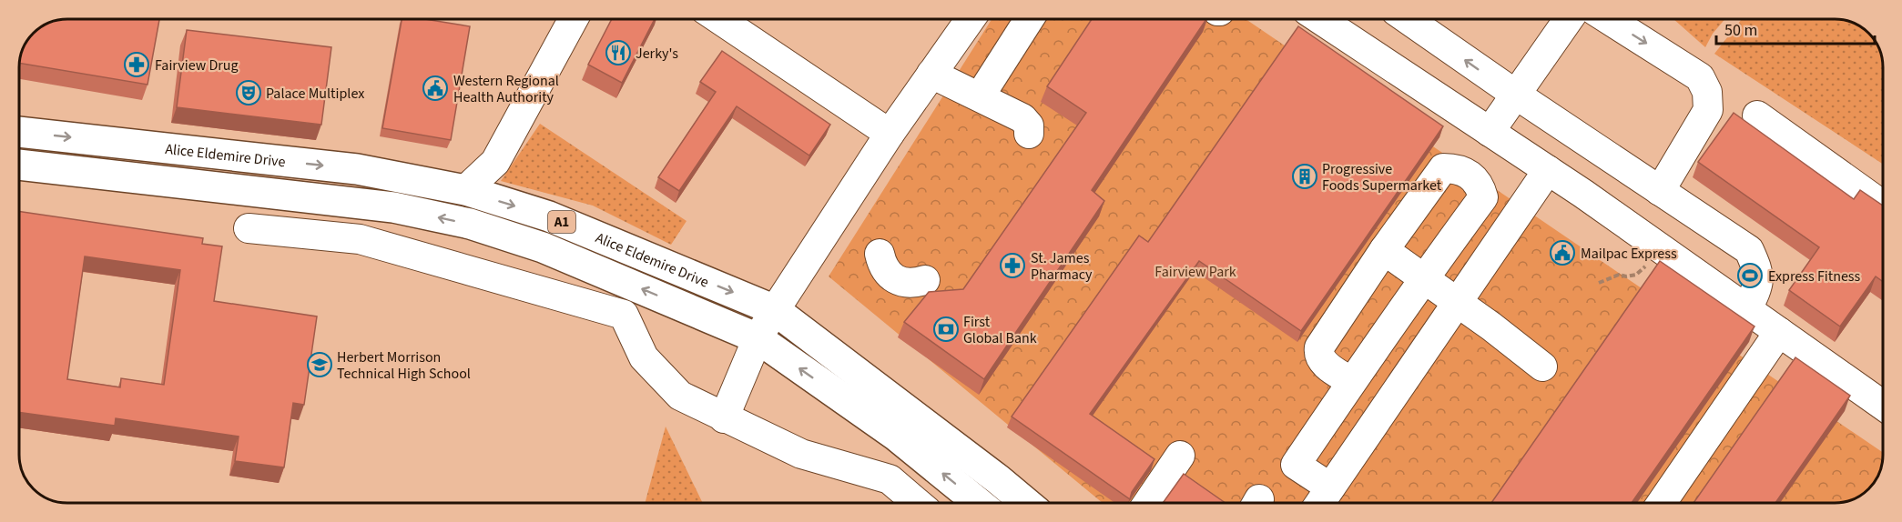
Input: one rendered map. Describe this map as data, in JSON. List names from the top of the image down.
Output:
{
  "streets": {
    "main road": ["Alice Eldemire Drive", "A1"]
  },
  "parks": ["Fairview Park"],
  "places": {
    "restaurant": ["Jerky's"],
    "pharmacy": ["Fairview Drug", "St. James Pharmacy"],
    "public building": ["Western Regional Health Authority", "Mailpac Express"],
    "theatre": ["Palace Multiplex"],
    "building": ["Progressive Foods Supermarket"],
    "sports": ["Express Fitness"],
    "bank": ["First Global Bank"],
    "school or university": ["Herbert Morrison Technical High School"]
  },
  "scale_bar": "50 m"
}
